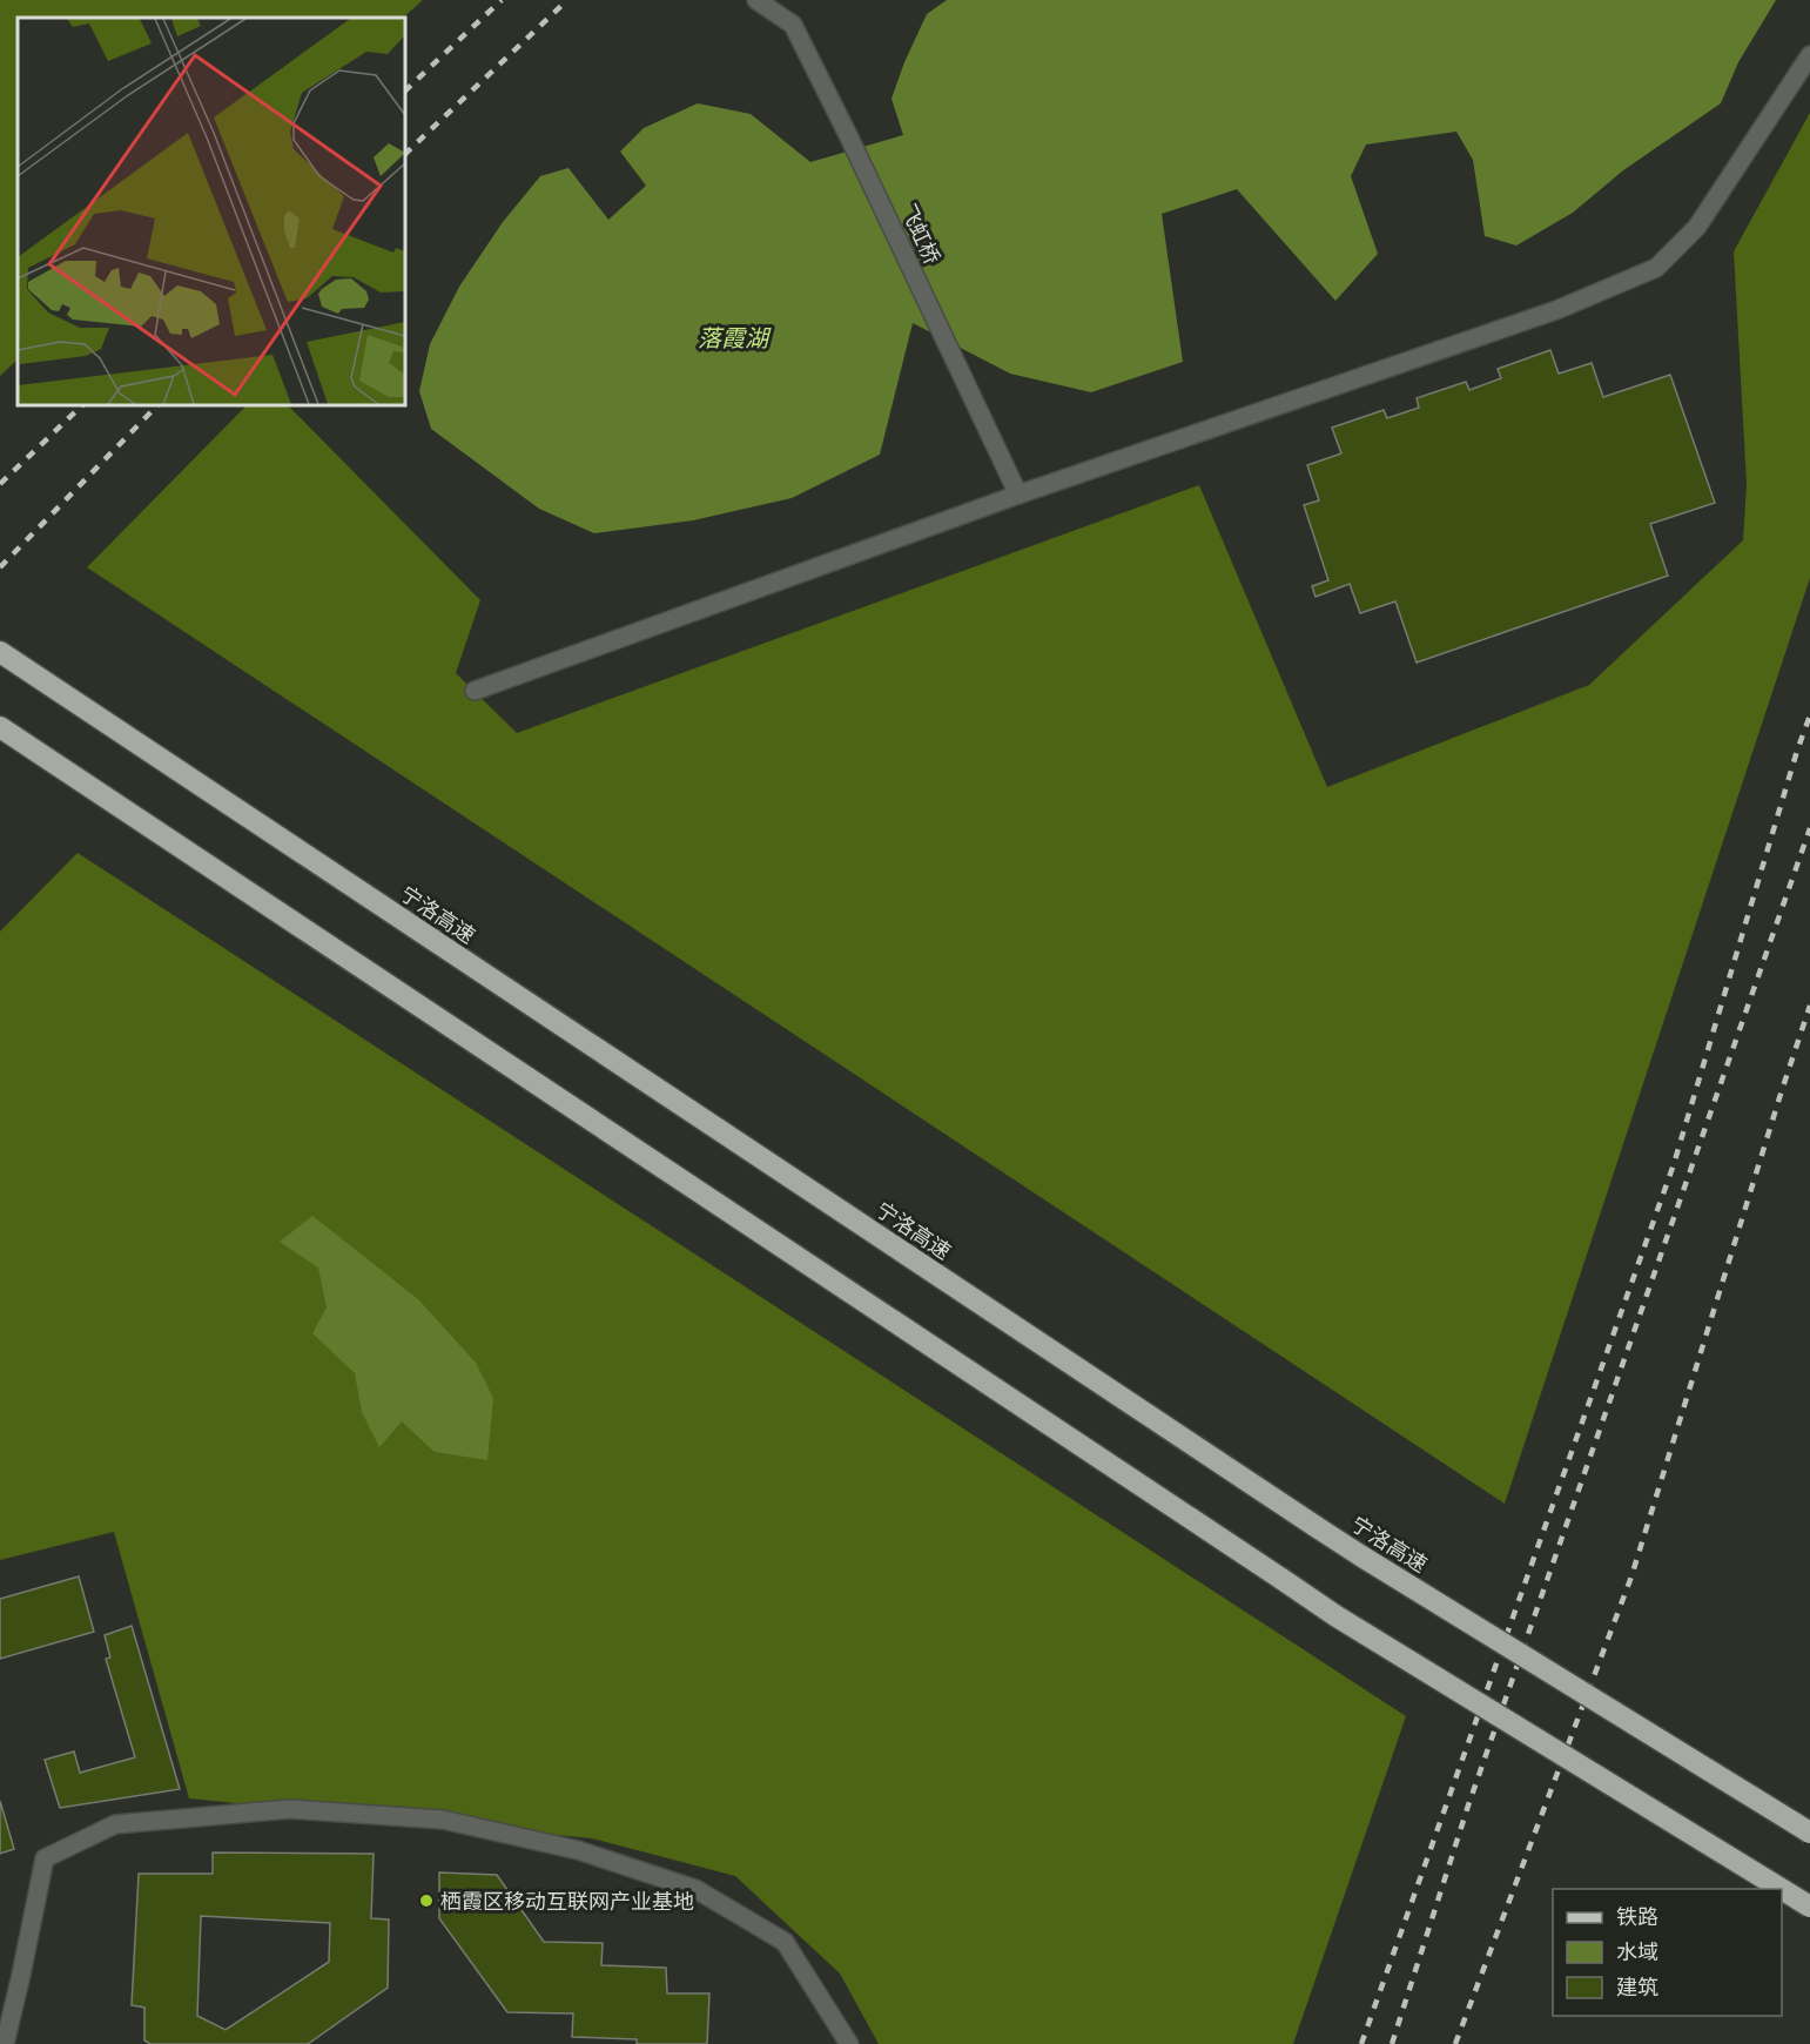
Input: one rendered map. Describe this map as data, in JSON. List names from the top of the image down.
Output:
{
  "streets": {
    "highway": ["宁洛高速"],
    "lane": ["飞虹桥"]
  },
  "water": ["落霞湖"],
  "places": ["栖霞区移动互联网产业基地"],
  "legend": ["铁路", "水域", "建筑"]
}
